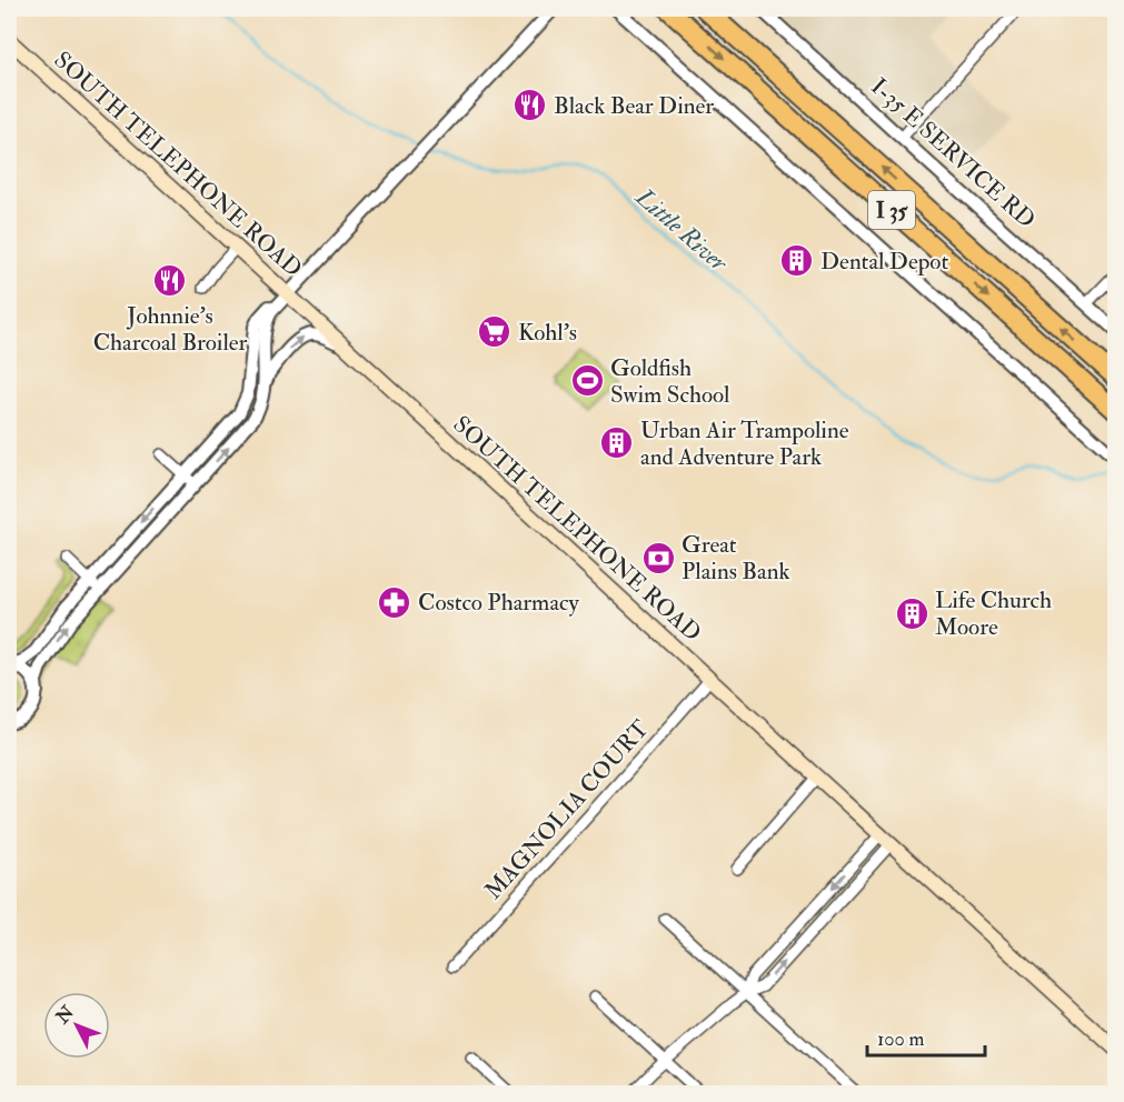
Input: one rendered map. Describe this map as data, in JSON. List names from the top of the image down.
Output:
{
  "streets": {
    "highway": ["I 35"],
    "main road": ["SOUTH TELEPHONE ROAD"],
    "street": ["I-35 E SERVICE RD", "MAGNOLIA COURT"]
  },
  "crossings": [
    ["SOUTH TELEPHONE ROAD", "MAGNOLIA COURT"]
  ],
  "water": ["Little River"],
  "places": {
    "restaurant": ["Black Bear Diner", "Johnnie's Charcoal Broiler"],
    "building": ["Dental Depot", "Urban Air Trampoline and Adventure Park", "Life Church Moore"],
    "supermarket": ["Kohl's"],
    "sports": ["Goldfish Swim School"],
    "bank": ["Great Plains Bank"],
    "pharmacy": ["Costco Pharmacy"]
  },
  "scale_bar": "100 m",
  "north": "top left"
}
